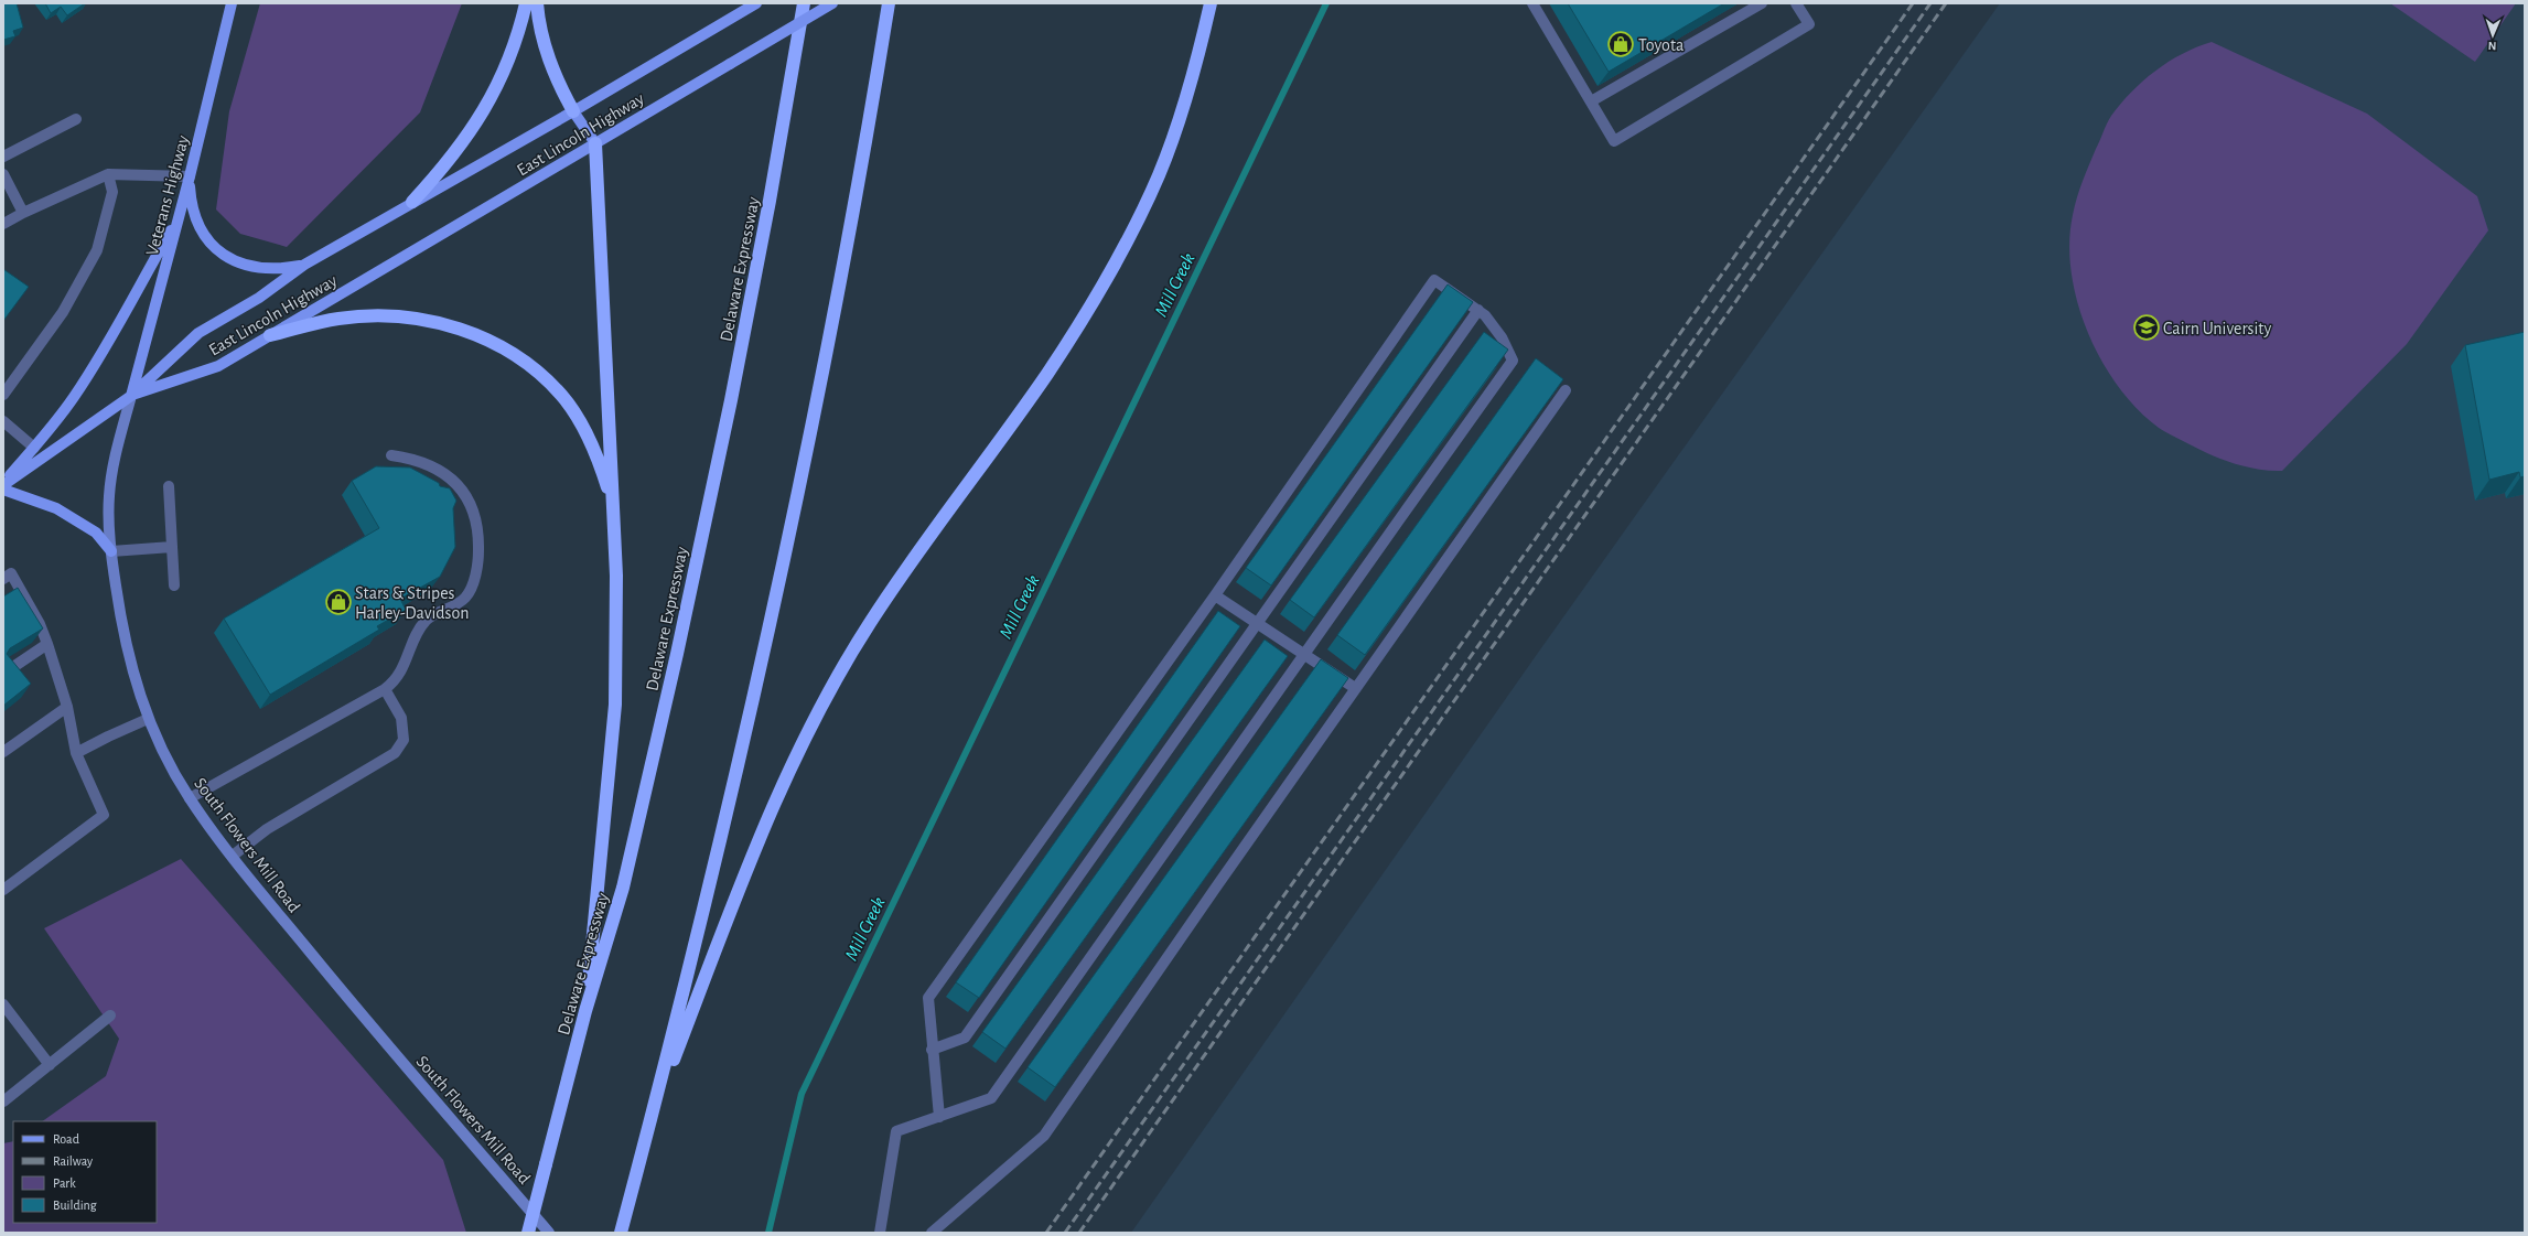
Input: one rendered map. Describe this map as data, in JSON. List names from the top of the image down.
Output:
{
  "streets": {
    "highway": ["Delaware Expressway"],
    "main road": ["East Lincoln Highway", "Veterans Highway", "South Flowers Mill Road"]
  },
  "crossings": [
    ["East Lincoln Highway", "Veterans Highway"],
    ["East Lincoln Highway", "South Flowers Mill Road"],
    ["Veterans Highway", "South Flowers Mill Road"]
  ],
  "water": ["Mill Creek"],
  "places": {
    "shop": ["Toyota", "Stars & Stripes Harley-Davidson"],
    "school or university": ["Cairn University"]
  },
  "legend": [
    "Road",
    "Railway",
    "Park",
    "Building"
  ],
  "north": "bottom"
}
